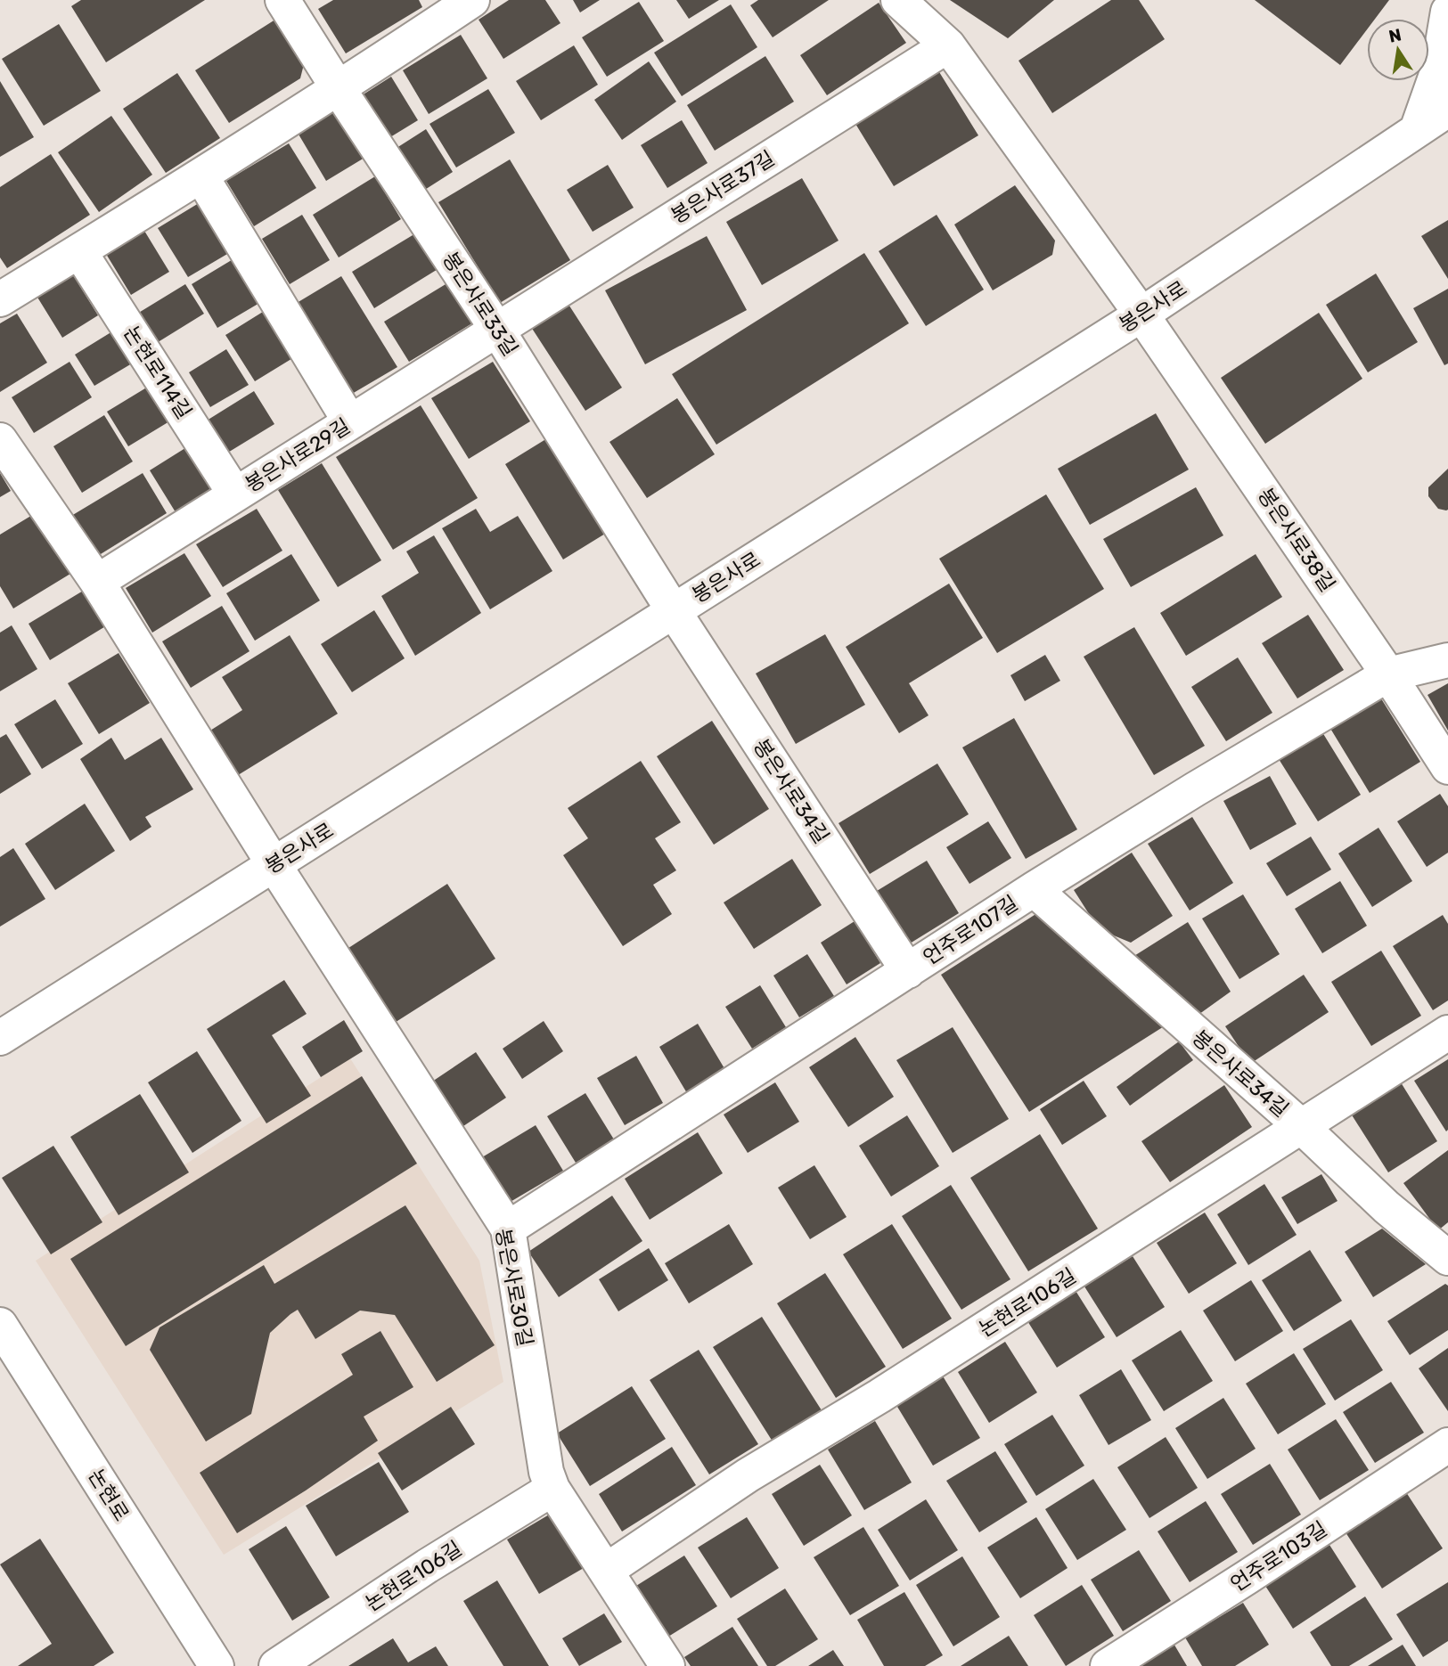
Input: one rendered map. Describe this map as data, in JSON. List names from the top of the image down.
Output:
{
  "streets": {
    "street": [
      "봉은사로37길",
      "봉은사로33길",
      "봉은사로",
      "논현로114길",
      "봉은사로29길",
      "봉은사로38길",
      "봉은사로34길",
      "언주로107길",
      "봉은사로30길",
      "논현로106길",
      "논현로",
      "언주로103길"
    ]
  },
  "crossings": [
    ["봉은사로37길", "봉은사로33길"],
    ["봉은사로37길", "봉은사로29길"],
    ["봉은사로33길", "봉은사로"],
    ["봉은사로33길", "봉은사로29길"],
    ["봉은사로33길", "봉은사로34길"],
    ["봉은사로", "봉은사로38길"],
    ["봉은사로", "봉은사로34길"],
    ["봉은사로", "봉은사로30길"],
    ["논현로114길", "봉은사로29길"],
    ["봉은사로38길", "언주로107길"],
    ["봉은사로34길", "언주로107길"],
    ["봉은사로34길", "논현로106길"],
    ["언주로107길", "봉은사로30길"],
    ["봉은사로30길", "논현로106길"]
  ],
  "north": "top"
}
